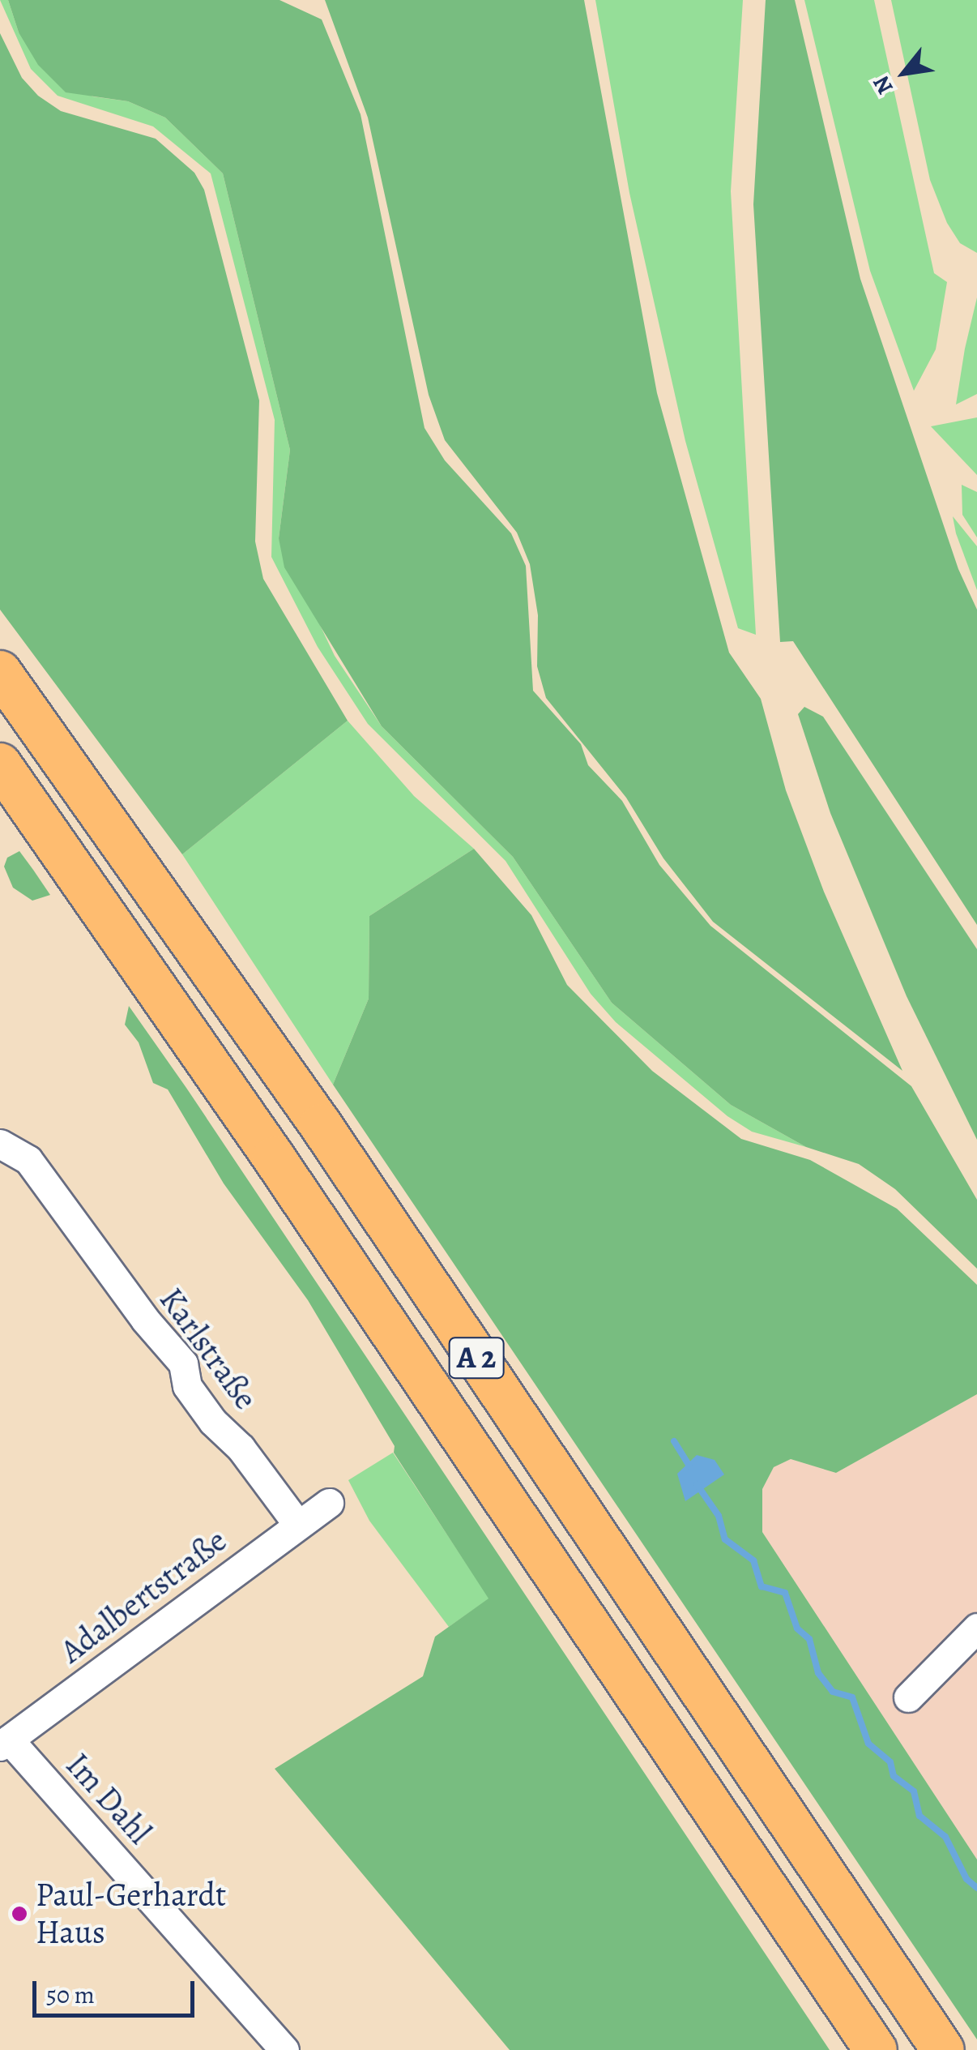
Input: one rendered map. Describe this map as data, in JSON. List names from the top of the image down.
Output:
{
  "streets": {
    "highway": ["A 2"],
    "street": ["Karlstraße", "Adalbertstraße", "Im Dahl"]
  },
  "crossings": [
    ["Karlstraße", "Adalbertstraße"],
    ["Adalbertstraße", "Im Dahl"]
  ],
  "places": ["Paul-Gerhardt Haus"],
  "scale_bar": "50 m",
  "north": "bottom left"
}
